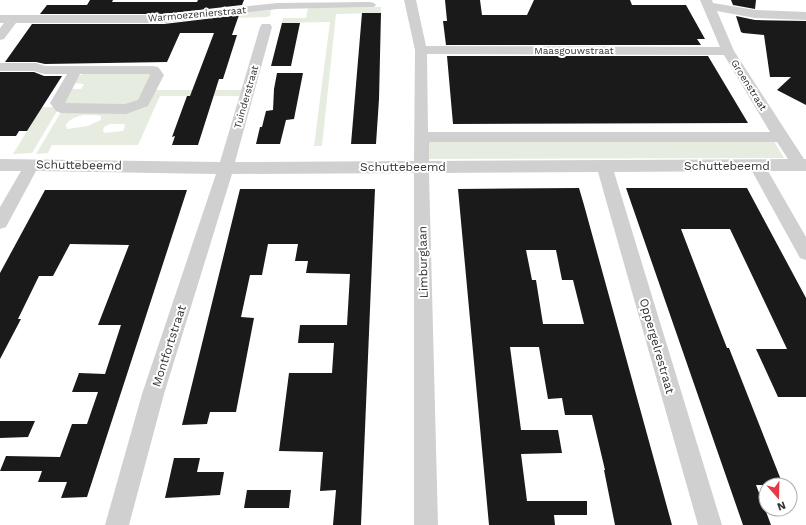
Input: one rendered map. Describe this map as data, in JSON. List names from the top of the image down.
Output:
{
  "streets": {
    "street": [
      "Warmoezenierstraat",
      "Maasgouwstraat",
      "Groenstraat",
      "Tuinderstraat",
      "Schuttebeemd",
      "Limburglaan",
      "Montfortstraat",
      "Oppergelrestraat"
    ]
  },
  "crossings": [
    ["Warmoezenierstraat", "Tuinderstraat"],
    ["Maasgouwstraat", "Groenstraat"],
    ["Maasgouwstraat", "Limburglaan"],
    ["Groenstraat", "Schuttebeemd"],
    ["Tuinderstraat", "Schuttebeemd"],
    ["Tuinderstraat", "Montfortstraat"],
    ["Schuttebeemd", "Limburglaan"],
    ["Schuttebeemd", "Montfortstraat"],
    ["Schuttebeemd", "Oppergelrestraat"]
  ],
  "north": "bottom"
}
